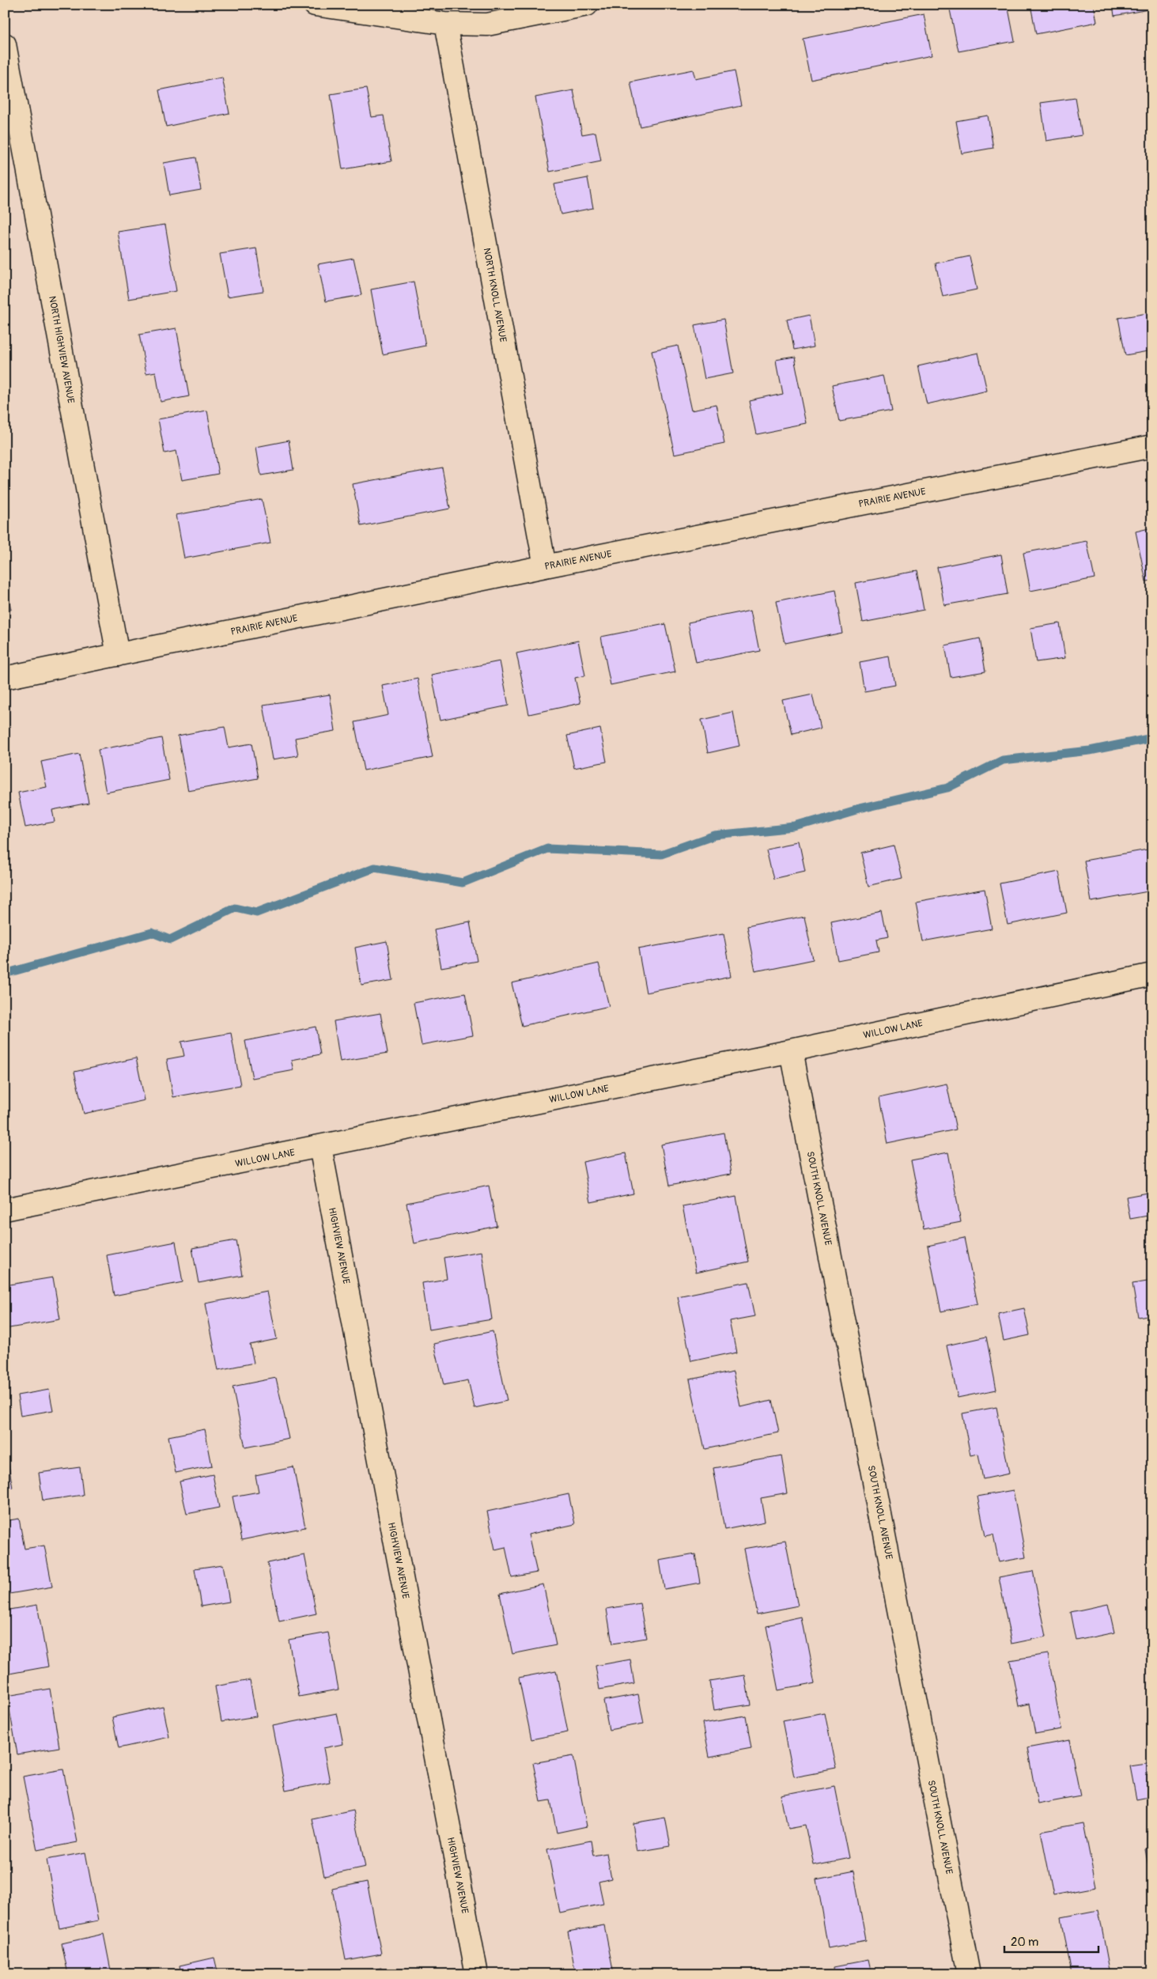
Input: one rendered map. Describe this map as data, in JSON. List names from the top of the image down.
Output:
{
  "streets": {
    "street": [
      "NORTH KNOLL AVENUE",
      "NORTH HIGHVIEW AVENUE",
      "PRAIRIE AVENUE",
      "WILLOW LANE",
      "SOUTH KNOLL AVENUE",
      "HIGHVIEW AVENUE"
    ]
  },
  "crossings": [
    ["NORTH KNOLL AVENUE", "PRAIRIE AVENUE"],
    ["NORTH HIGHVIEW AVENUE", "PRAIRIE AVENUE"],
    ["WILLOW LANE", "SOUTH KNOLL AVENUE"],
    ["WILLOW LANE", "HIGHVIEW AVENUE"]
  ],
  "scale_bar": "20 m"
}
